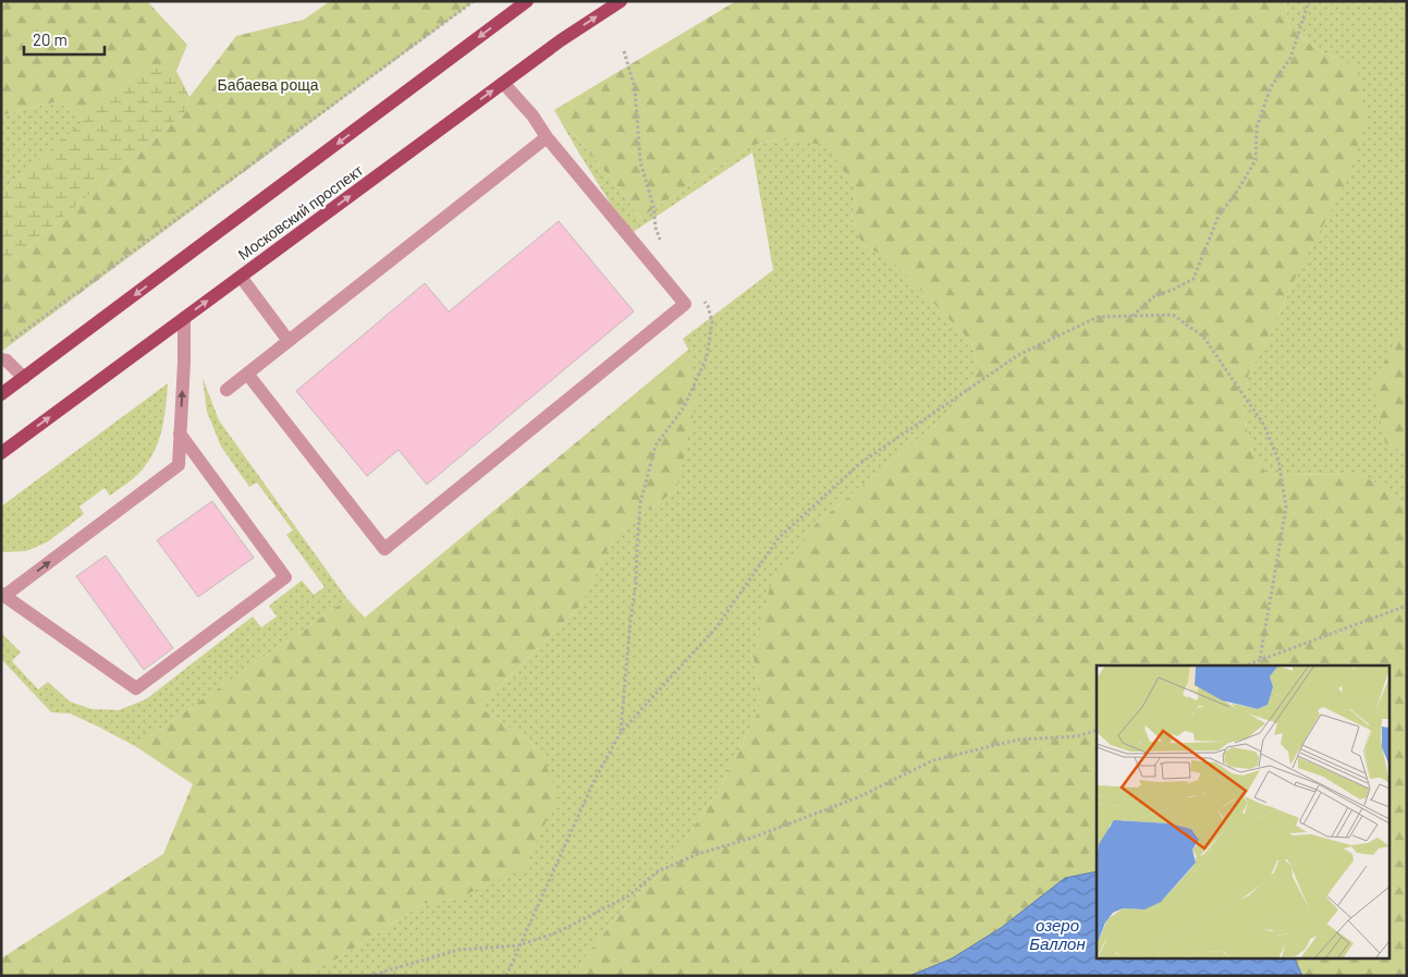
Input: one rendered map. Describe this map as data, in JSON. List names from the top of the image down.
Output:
{
  "streets": {
    "main road": ["Московский проспект"]
  },
  "water": ["озеро Баллон"],
  "parks": ["Бабаева роща"],
  "scale_bar": "20 m"
}
